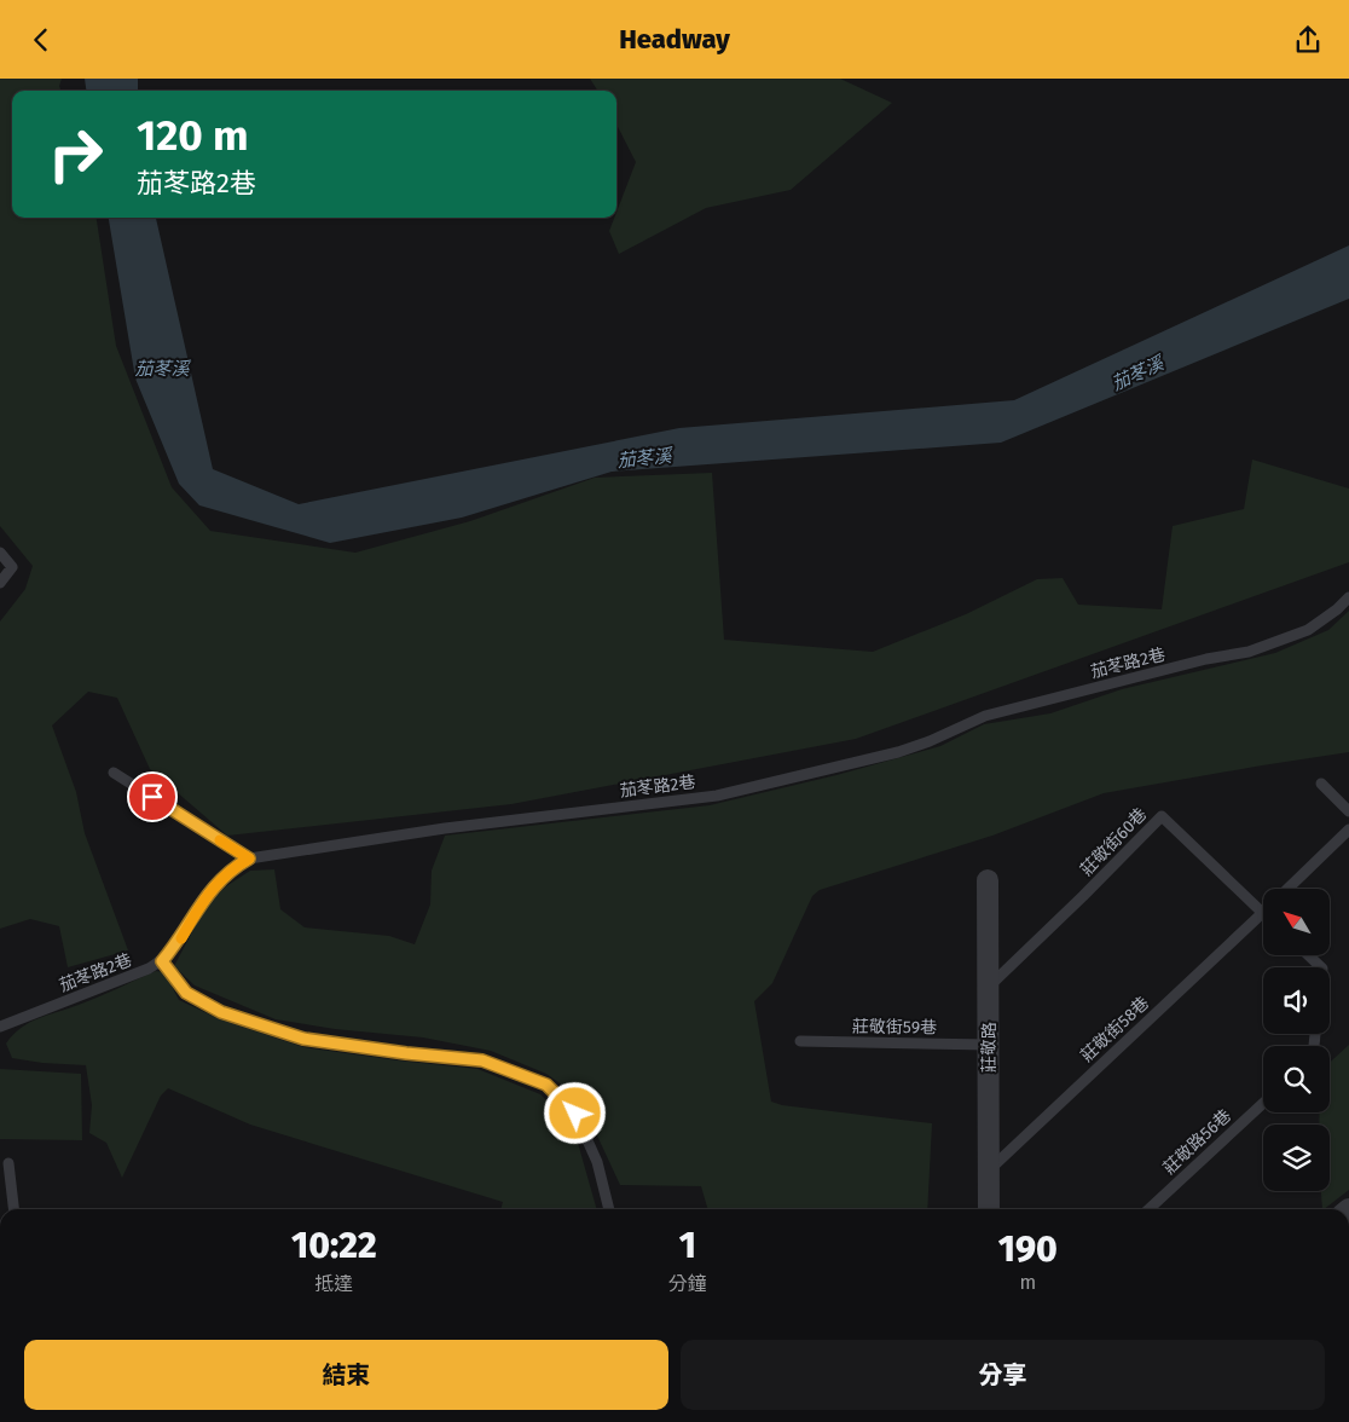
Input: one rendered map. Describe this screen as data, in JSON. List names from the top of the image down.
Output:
{
  "streets": {
    "street": ["莊敬路"],
    "lane": [
      "茄苳路2巷",
      "莊敬街60巷",
      "莊敬街59巷",
      "莊敬街58巷",
      "莊敬路56巷"
    ]
  },
  "crossings": [
    ["莊敬街60巷", "莊敬街58巷"],
    ["莊敬街60巷", "莊敬路"],
    ["莊敬街59巷", "莊敬路"],
    ["莊敬街58巷", "莊敬路"]
  ],
  "water": ["茄苳溪"],
  "north": "top left",
  "page": {
    "header": "Headway",
    "turn": ["120 m", "茄苳路2巷"],
    "eta": [
      "10:22",
      "抵達",
      "1",
      "分鐘",
      "190",
      "m"
    ],
    "buttons": ["結束", "分享"]
  }
}
